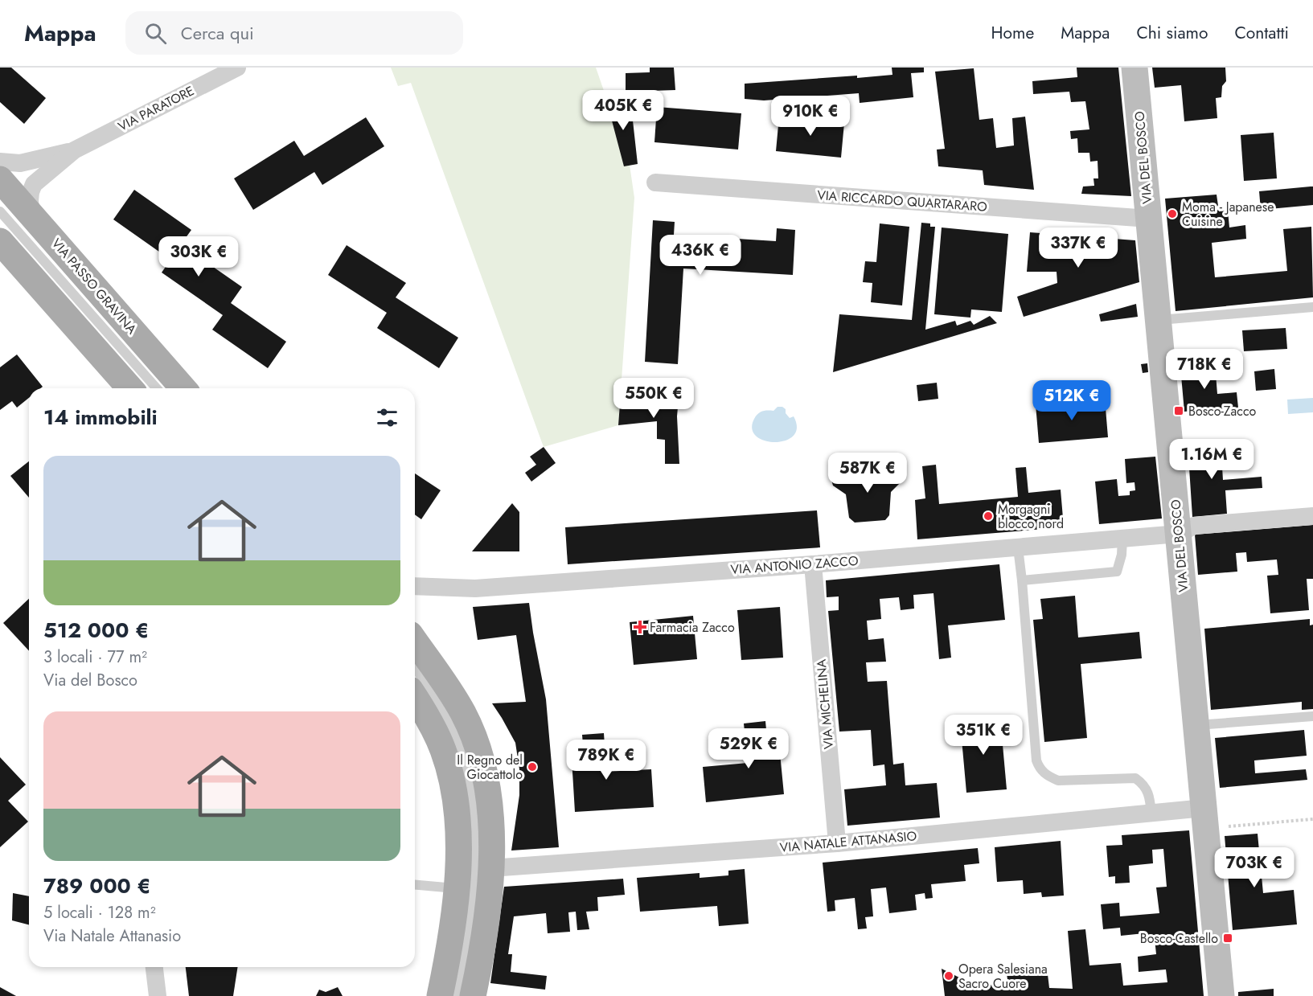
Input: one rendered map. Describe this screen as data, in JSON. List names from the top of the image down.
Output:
{
  "streets": {
    "main road": ["VIA DEL BOSCO", "VIA PASSO GRAVINA"],
    "street": [
      "VIA PARATORE",
      "VIA RICCARDO QUARTARARO",
      "VIA ANTONIO ZACCO",
      "VIA MICHELINA",
      "VIA NATALE ATTANASIO"
    ]
  },
  "crossings": [
    ["VIA PARATORE", "VIA PASSO GRAVINA"],
    ["VIA DEL BOSCO", "VIA RICCARDO QUARTARARO"],
    ["VIA DEL BOSCO", "VIA ANTONIO ZACCO"],
    ["VIA DEL BOSCO", "VIA NATALE ATTANASIO"],
    ["VIA ANTONIO ZACCO", "VIA MICHELINA"],
    ["VIA MICHELINA", "VIA NATALE ATTANASIO"]
  ],
  "places": {
    "other": [
      "Moma - Japanese Cuisine",
      "Morgagni blocco nord",
      "Il Regno del Giocattolo",
      "Opera Salesiana Sacro Cuore"
    ],
    "transit": ["Bosco-Zacco", "Bosco-Castello"],
    "health": ["Farmacia Zacco"]
  },
  "page": {
    "header": "Mappa",
    "search": "Cerca qui",
    "nav": [
      "Home",
      "Mappa",
      "Chi siamo",
      "Contatti"
    ],
    "price": [
      "405K €",
      "910K €",
      "337K €",
      "436K €",
      "303K €",
      "718K €",
      "550K €",
      "512K €",
      "1.16M €",
      "587K €",
      "351K €",
      "529K €",
      "789K €",
      "703K €"
    ],
    "heading": "14 immobili",
    "list": [
      {
        "name": "512 000 €",
        "note": "3 locali · 77 m² · Via del Bosco"
      },
      {
        "name": "789 000 €",
        "note": "5 locali · 128 m² · Via Natale Attanasio"
      }
    ]
  }
}
